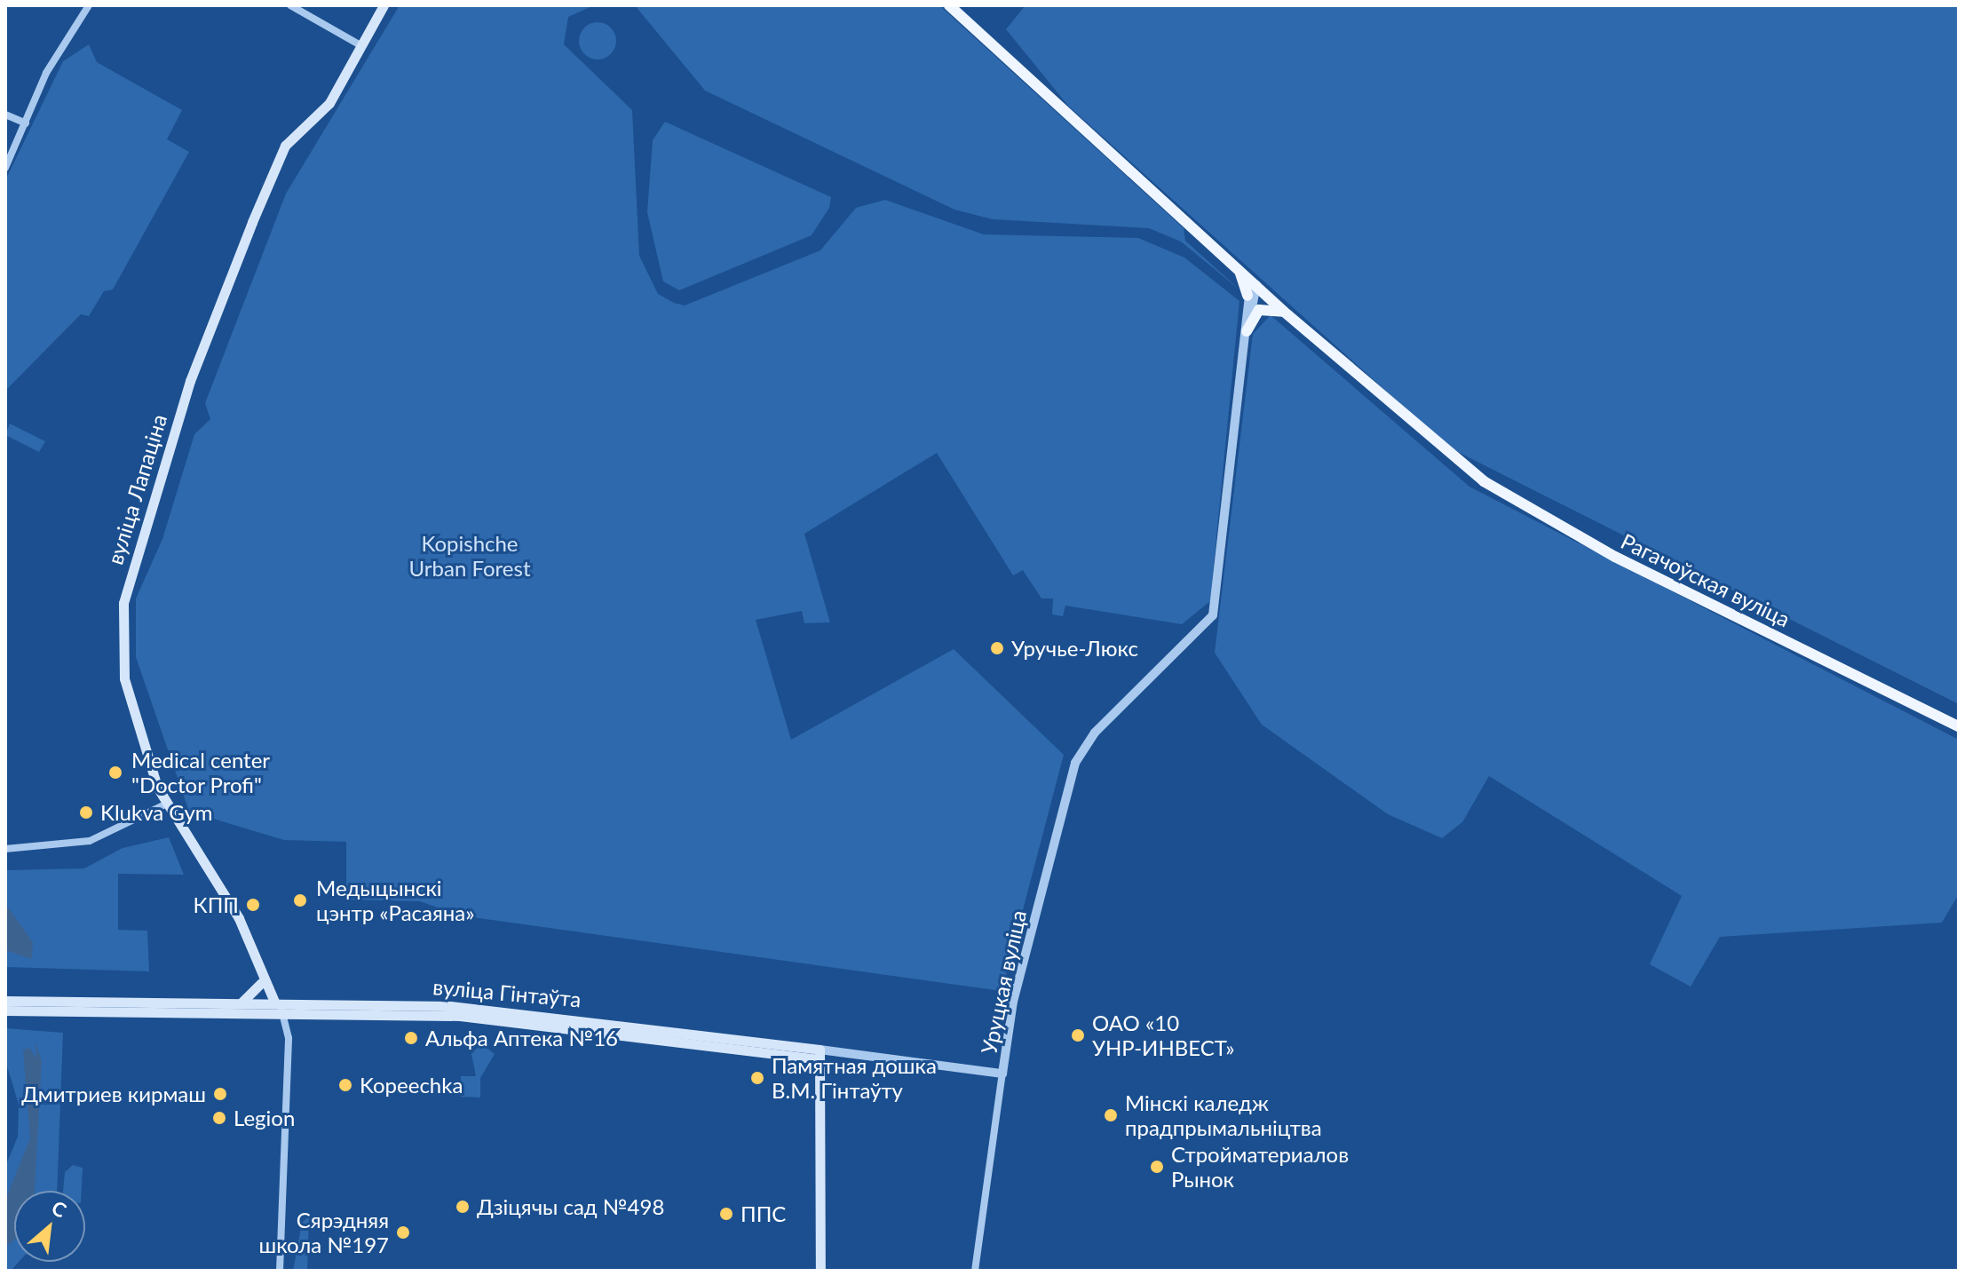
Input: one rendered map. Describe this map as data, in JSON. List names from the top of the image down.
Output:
{
  "streets": {
    "main road": ["вуліца Лапаціна", "Рагачоўская вуліца", "вуліца Гінтаўта"],
    "street": ["Уруцкая вуліца"]
  },
  "crossings": [
    ["вуліца Лапаціна", "вуліца Гінтаўта"]
  ],
  "parks": ["Kopishche Urban Forest"],
  "places": [
    "Уручье-Люкс",
    "Medical center \"Doctor Profi\"",
    "Klukva Gym",
    "Медыцынскі цэнтр «Расаяна»",
    "КПП",
    "ОАО «10 УНР-ИНВЕСТ»",
    "Альфа Аптека №16",
    "Памятная дошка В.М. Гінтаўту",
    "Kopeechka",
    "Дмитриев кирмаш",
    "Мінскі каледж прадпрымальніцтва",
    "Legion",
    "Стройматериалов Рынок",
    "Дзіцячы сад №498",
    "ППС",
    "Сярэдняя школа №197"
  ],
  "north": "top right"
}
